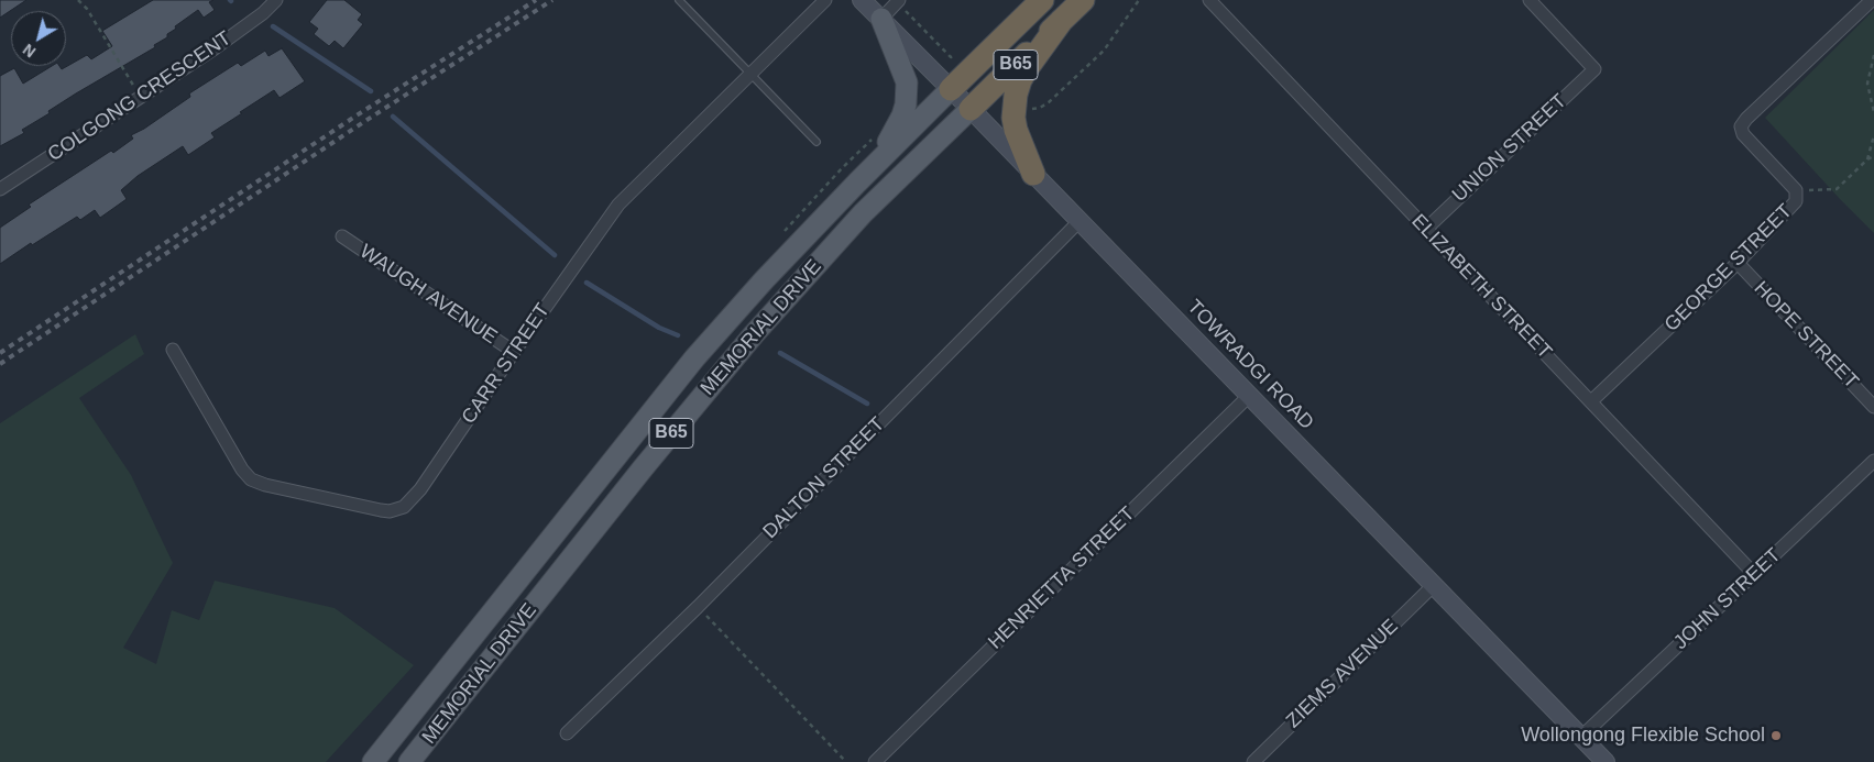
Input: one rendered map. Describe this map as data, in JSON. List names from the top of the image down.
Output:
{
  "streets": {
    "highway": ["B65", "MEMORIAL DRIVE"],
    "main road": ["TOWRADGI ROAD"],
    "street": [
      "COLGONG CRESCENT",
      "UNION STREET",
      "GEORGE STREET",
      "ELIZABETH STREET",
      "WAUGH AVENUE",
      "HOPE STREET",
      "CARR STREET",
      "DALTON STREET",
      "HENRIETTA STREET",
      "JOHN STREET",
      "ZIEMS AVENUE"
    ]
  },
  "crossings": [
    ["UNION STREET", "ELIZABETH STREET"],
    ["GEORGE STREET", "ELIZABETH STREET"],
    ["GEORGE STREET", "HOPE STREET"],
    ["ELIZABETH STREET", "JOHN STREET"],
    ["WAUGH AVENUE", "CARR STREET"],
    ["MEMORIAL DRIVE", "TOWRADGI ROAD"],
    ["TOWRADGI ROAD", "DALTON STREET"],
    ["TOWRADGI ROAD", "HENRIETTA STREET"],
    ["TOWRADGI ROAD", "JOHN STREET"],
    ["TOWRADGI ROAD", "ZIEMS AVENUE"]
  ],
  "places": ["Wollongong Flexible School"],
  "north": "bottom left"
}
